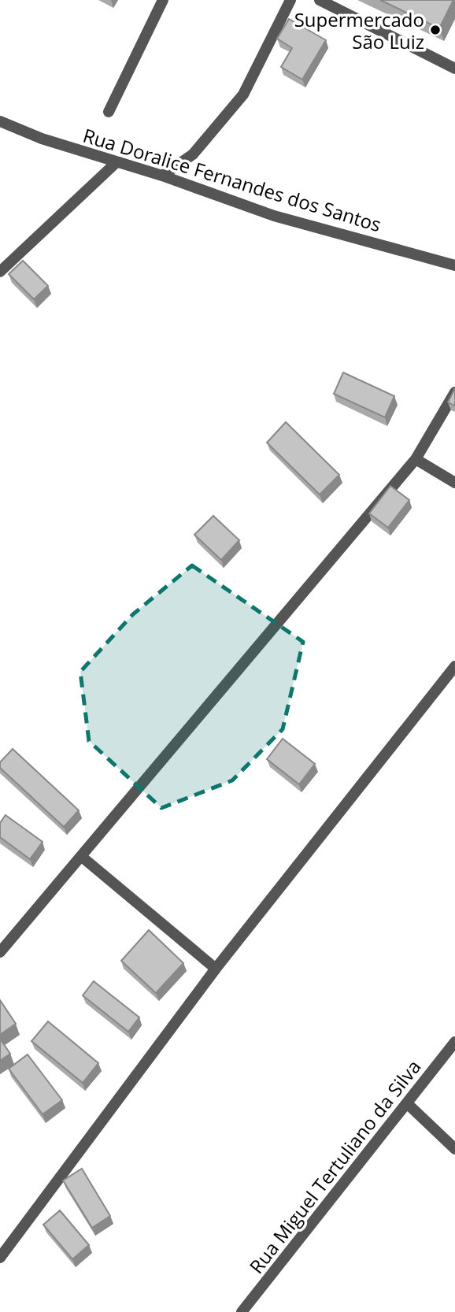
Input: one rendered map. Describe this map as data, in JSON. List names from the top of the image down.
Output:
{
  "streets": {
    "street": ["Rua Doralice Fernandes dos Santos", "Rua Miguel Tertuliano da Silva"]
  },
  "places": ["Supermercado São Luiz"]
}
